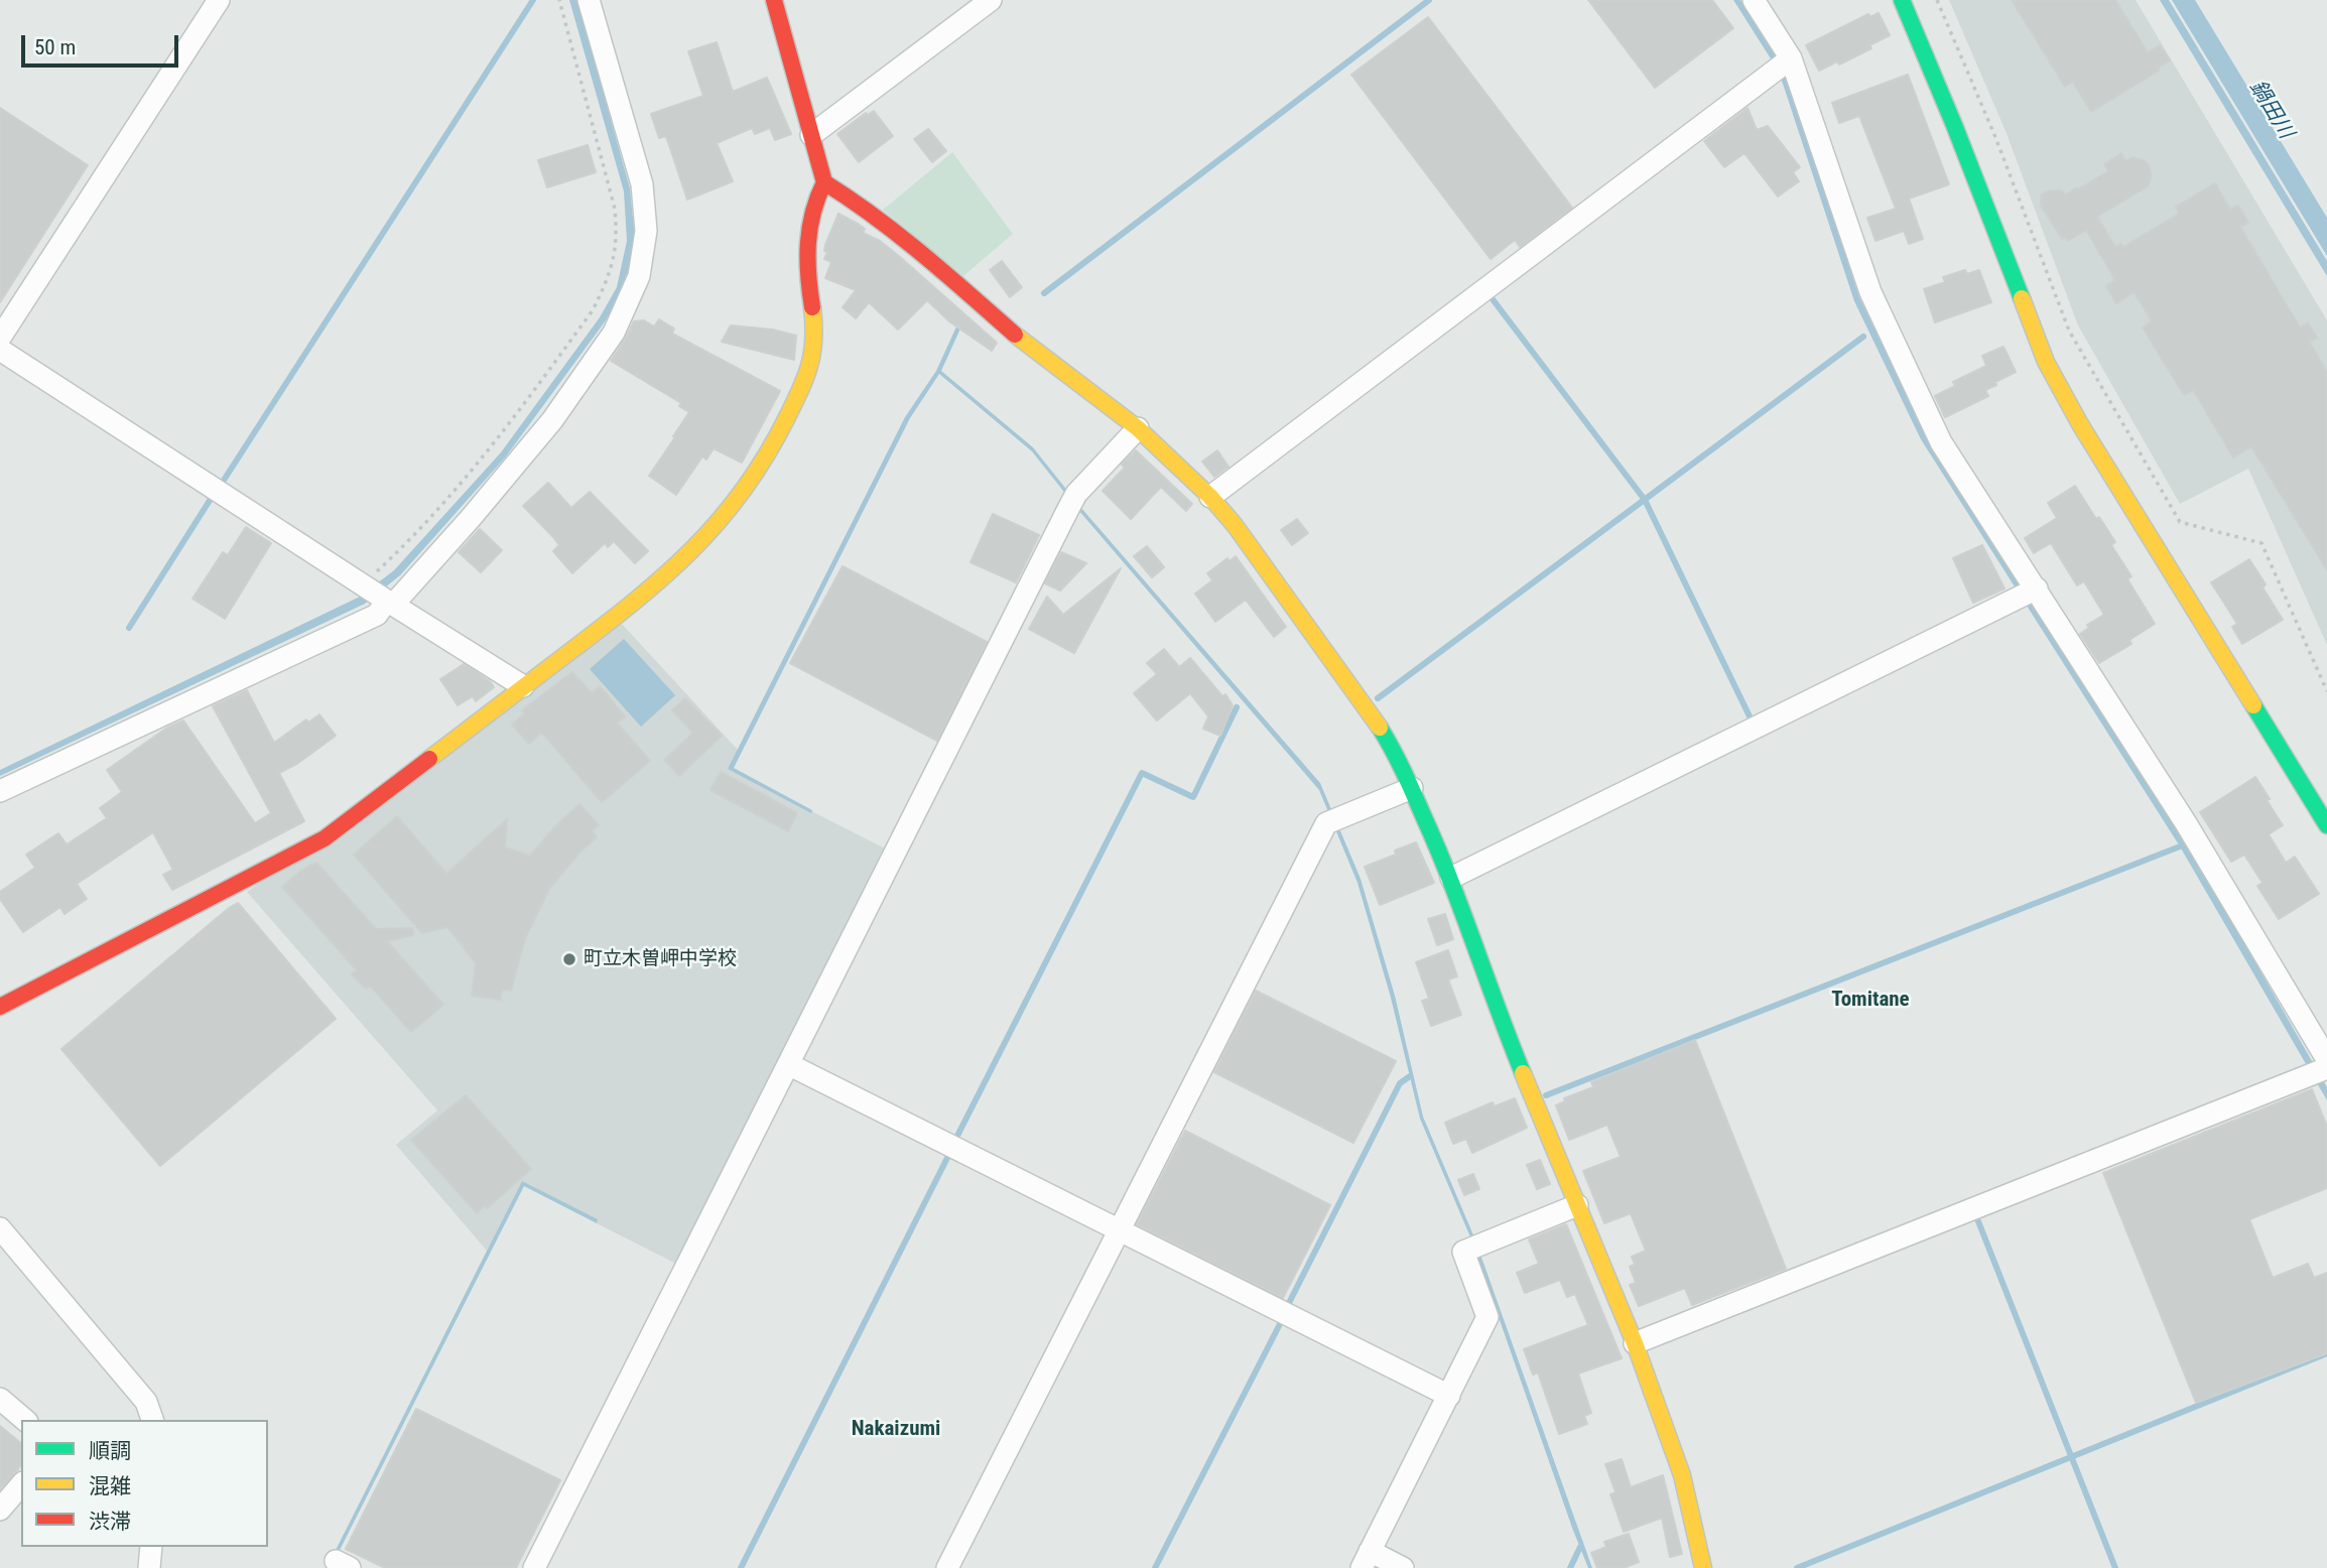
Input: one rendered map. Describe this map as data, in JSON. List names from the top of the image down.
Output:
{
  "districts": ["Tomitane", "Nakaizumi"],
  "water": ["鍋田川"],
  "places": ["町立木曽岬中学校"],
  "legend": ["順調", "混雑", "渋滞"],
  "scale_bar": "50 m"
}
